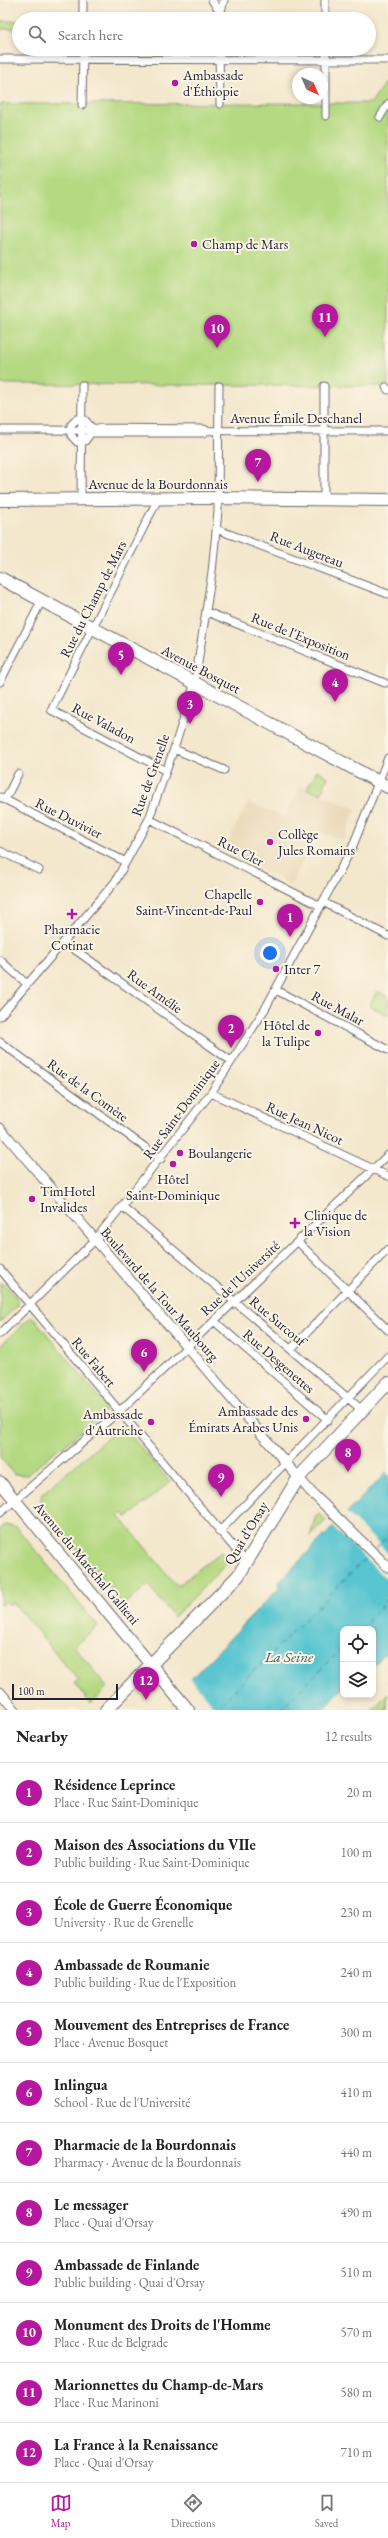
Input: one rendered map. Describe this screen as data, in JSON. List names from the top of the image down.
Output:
{
  "streets": {
    "main road": [
      "Avenue de la Bourdonnais",
      "Avenue Bosquet",
      "Quai d'Orsay",
      "Avenue du Maréchal Gallieni"
    ],
    "street": [
      "Avenue Émile Deschanel",
      "Rue Augereau",
      "Rue du Champ de Mars",
      "Rue de l'Exposition",
      "Rue Valadon",
      "Rue de Grenelle",
      "Rue Duvivier",
      "Rue Cler",
      "Rue Amélie",
      "Rue Malar",
      "Rue de la Comète",
      "Rue Saint-Dominique",
      "Rue Jean Nicot",
      "Rue de l'Université",
      "Boulevard de la Tour Maubourg",
      "Rue Surcouf",
      "Rue Desgenettes",
      "Rue Fabert"
    ]
  },
  "crossings": [
    ["Avenue Émile Deschanel", "Rue de Grenelle"],
    ["Avenue de la Bourdonnais", "Rue du Champ de Mars"],
    ["Avenue de la Bourdonnais", "Rue de Grenelle"],
    ["Rue Augereau", "Rue de Grenelle"],
    ["Rue du Champ de Mars", "Avenue Bosquet"],
    ["Rue du Champ de Mars", "Rue Valadon"],
    ["Rue de l'Exposition", "Rue de Grenelle"],
    ["Avenue Bosquet", "Rue de Grenelle"],
    ["Avenue Bosquet", "Rue Saint-Dominique"],
    ["Rue Valadon", "Rue de Grenelle"],
    ["Rue de Grenelle", "Rue Duvivier"],
    ["Rue de Grenelle", "Rue Cler"],
    ["Rue de Grenelle", "Rue Amélie"],
    ["Rue Cler", "Rue Saint-Dominique"],
    ["Rue Amélie", "Rue Saint-Dominique"],
    ["Rue Malar", "Rue Saint-Dominique"],
    ["Rue de la Comète", "Rue Saint-Dominique"],
    ["Rue Saint-Dominique", "Rue Jean Nicot"],
    ["Rue Saint-Dominique", "Boulevard de la Tour Maubourg"],
    ["Rue Saint-Dominique", "Rue Surcouf"],
    ["Rue Saint-Dominique", "Rue Fabert"],
    ["Rue Jean Nicot", "Rue de l'Université"],
    ["Rue de l'Université", "Boulevard de la Tour Maubourg"],
    ["Rue de l'Université", "Rue Surcouf"],
    ["Rue de l'Université", "Rue Desgenettes"],
    ["Rue de l'Université", "Rue Fabert"],
    ["Rue de l'Université", "Avenue du Maréchal Gallieni"],
    ["Boulevard de la Tour Maubourg", "Quai d'Orsay"],
    ["Rue Surcouf", "Quai d'Orsay"],
    ["Rue Desgenettes", "Quai d'Orsay"],
    ["Rue Fabert", "Quai d'Orsay"],
    ["Quai d'Orsay", "Avenue du Maréchal Gallieni"]
  ],
  "water": ["La Seine"],
  "places": {
    "other": [
      "Ambassade d'Éthiopie",
      "Champ de Mars",
      "Collège Jules Romains",
      "Chapelle Saint-Vincent-de-Paul",
      "Inter 7",
      "Hôtel de la Tulipe",
      "Boulangerie",
      "Hôtel Saint-Dominique",
      "TimHotel Invalides",
      "Ambassade des Émirats Arabes Unis",
      "Ambassade d'Autriche"
    ],
    "health": ["Pharmacie Cotinat", "Clinique de la Vision"]
  },
  "scale_bar": "100 m",
  "north": "bottom right",
  "page": {
    "search": "Search here",
    "pins": [
      "11",
      "10",
      "7",
      "5",
      "4",
      "3",
      "1",
      "2",
      "6",
      "8",
      "9",
      "12"
    ],
    "scale": "100 m",
    "heading": ["Nearby", "12 results"],
    "list": [
      {
        "mark": "1",
        "name": "Résidence Leprince",
        "note": "Place · Rue Saint-Dominique",
        "value": "20 m"
      },
      {
        "mark": "2",
        "name": "Maison des Associations du VIIe",
        "note": "Public building · Rue Saint-Dominique",
        "value": "100 m"
      },
      {
        "mark": "3",
        "name": "École de Guerre Économique",
        "note": "University · Rue de Grenelle",
        "value": "230 m"
      },
      {
        "mark": "4",
        "name": "Ambassade de Roumanie",
        "note": "Public building · Rue de l'Exposition",
        "value": "240 m"
      },
      {
        "mark": "5",
        "name": "Mouvement des Entreprises de France",
        "note": "Place · Avenue Bosquet",
        "value": "300 m"
      },
      {
        "mark": "6",
        "name": "Inlingua",
        "note": "School · Rue de l'Université",
        "value": "410 m"
      },
      {
        "mark": "7",
        "name": "Pharmacie de la Bourdonnais",
        "note": "Pharmacy · Avenue de la Bourdonnais",
        "value": "440 m"
      },
      {
        "mark": "8",
        "name": "Le messager",
        "note": "Place · Quai d'Orsay",
        "value": "490 m"
      },
      {
        "mark": "9",
        "name": "Ambassade de Finlande",
        "note": "Public building · Quai d'Orsay",
        "value": "510 m"
      },
      {
        "mark": "10",
        "name": "Monument des Droits de l'Homme",
        "note": "Place · Rue de Belgrade",
        "value": "570 m"
      },
      {
        "mark": "11",
        "name": "Marionnettes du Champ-de-Mars",
        "note": "Place · Rue Marinoni",
        "value": "580 m"
      },
      {
        "mark": "12",
        "name": "La France à la Renaissance",
        "note": "Place · Quai d'Orsay",
        "value": "710 m"
      }
    ],
    "nav": ["Map", "Directions", "Saved"]
  }
}
